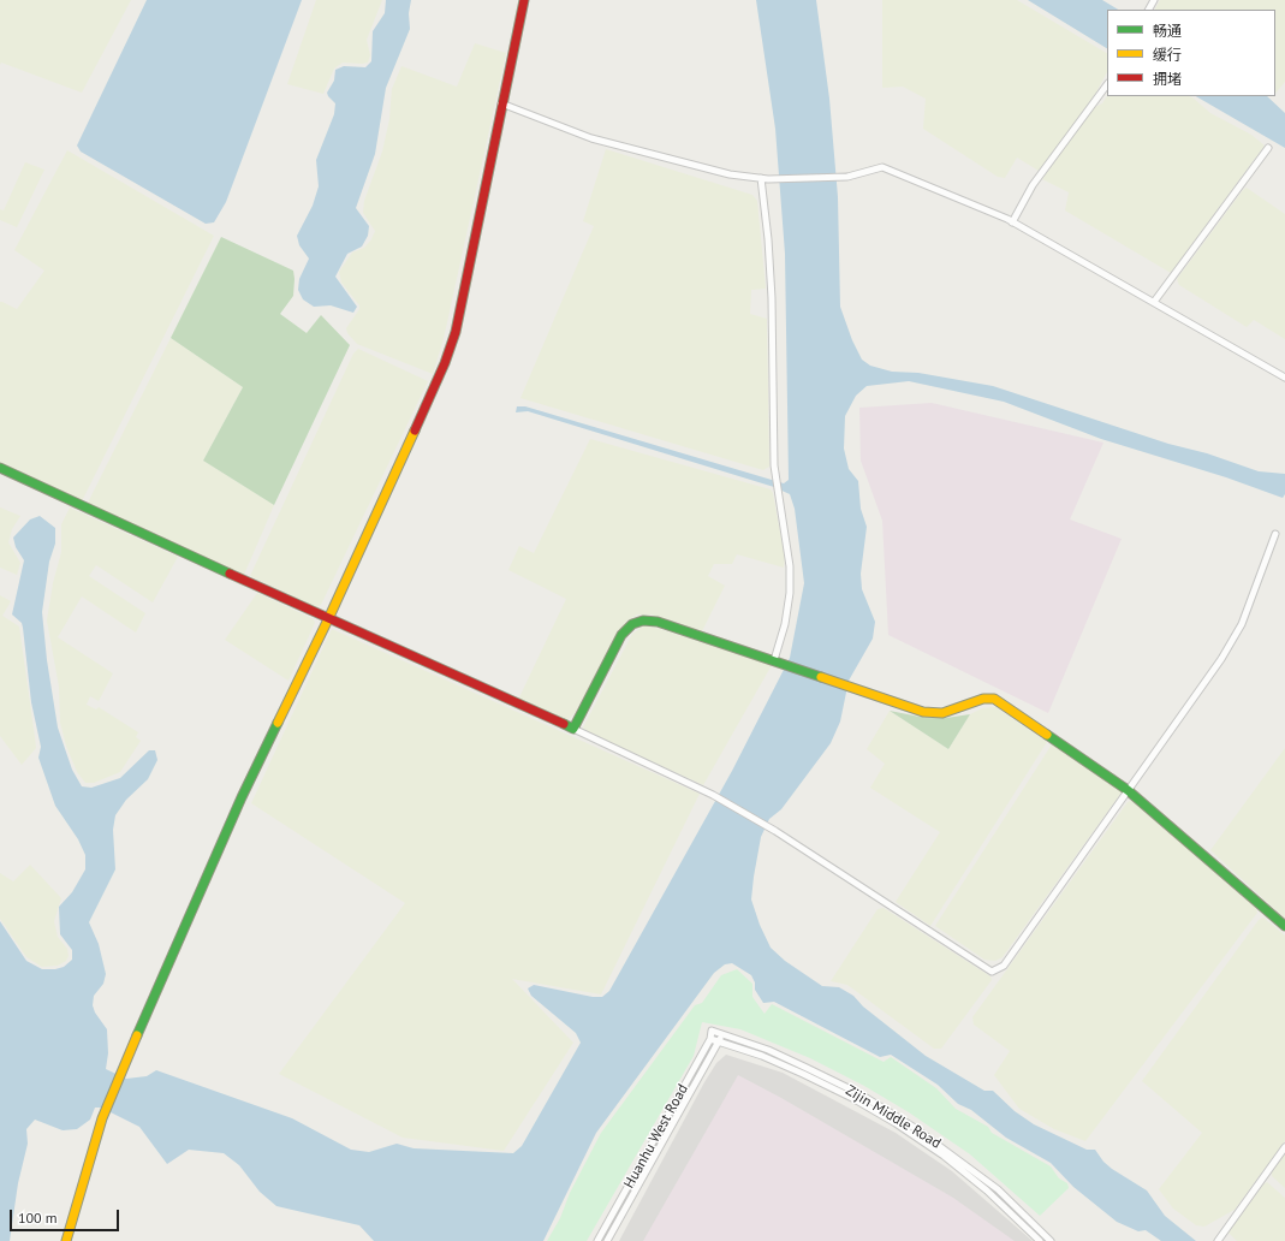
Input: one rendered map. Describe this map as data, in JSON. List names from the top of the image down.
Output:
{
  "streets": {
    "street": ["Zijin Middle Road", "Huanhu West Road"]
  },
  "crossings": [
    ["Zijin Middle Road", "Huanhu West Road"]
  ],
  "legend": ["畅通", "缓行", "拥堵"],
  "scale_bar": "100 m"
}
